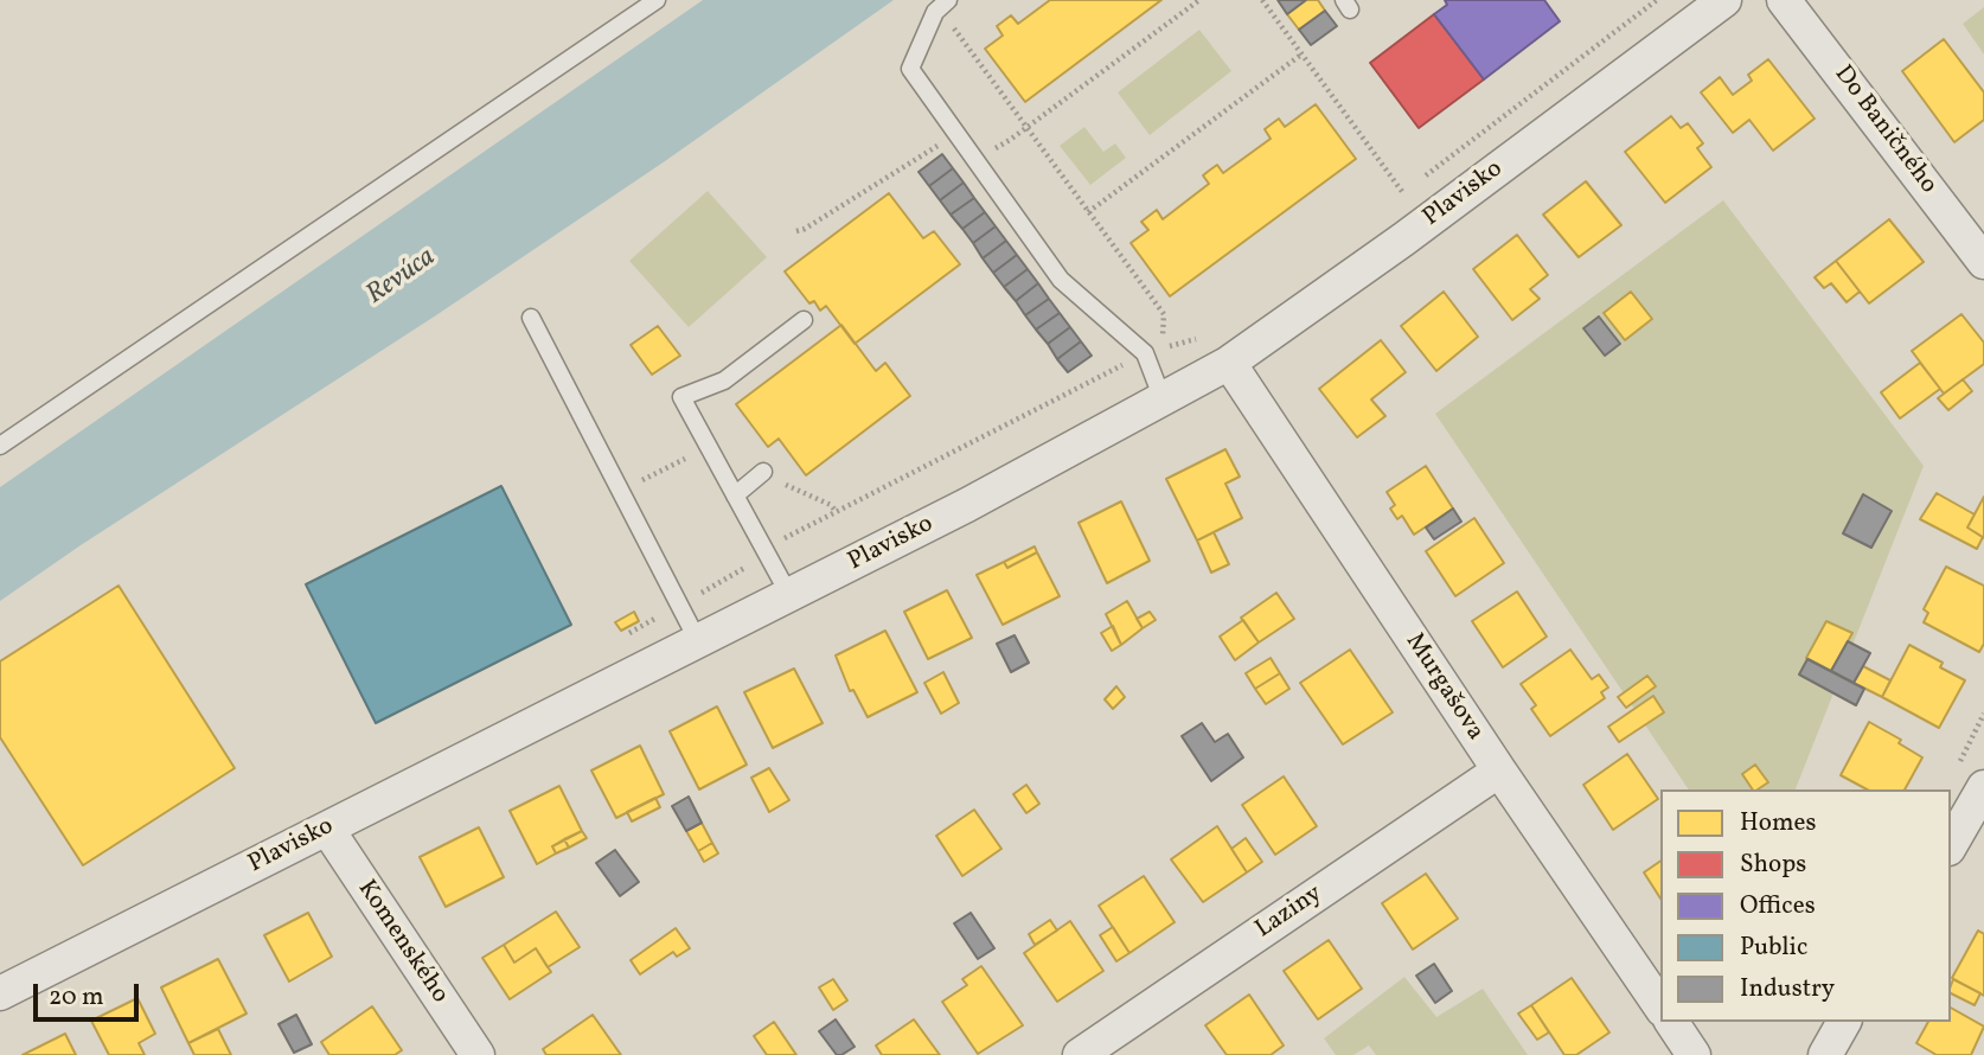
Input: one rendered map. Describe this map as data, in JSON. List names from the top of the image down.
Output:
{
  "streets": {
    "street": [
      "Do Baničného",
      "Plavisko",
      "Murgašova",
      "Laziny",
      "Komenského"
    ]
  },
  "crossings": [
    ["Plavisko", "Murgašova"],
    ["Plavisko", "Komenského"],
    ["Murgašova", "Laziny"]
  ],
  "water": ["Revúca"],
  "legend": [
    "Homes",
    "Shops",
    "Offices",
    "Public",
    "Industry"
  ],
  "scale_bar": "20 m"
}
